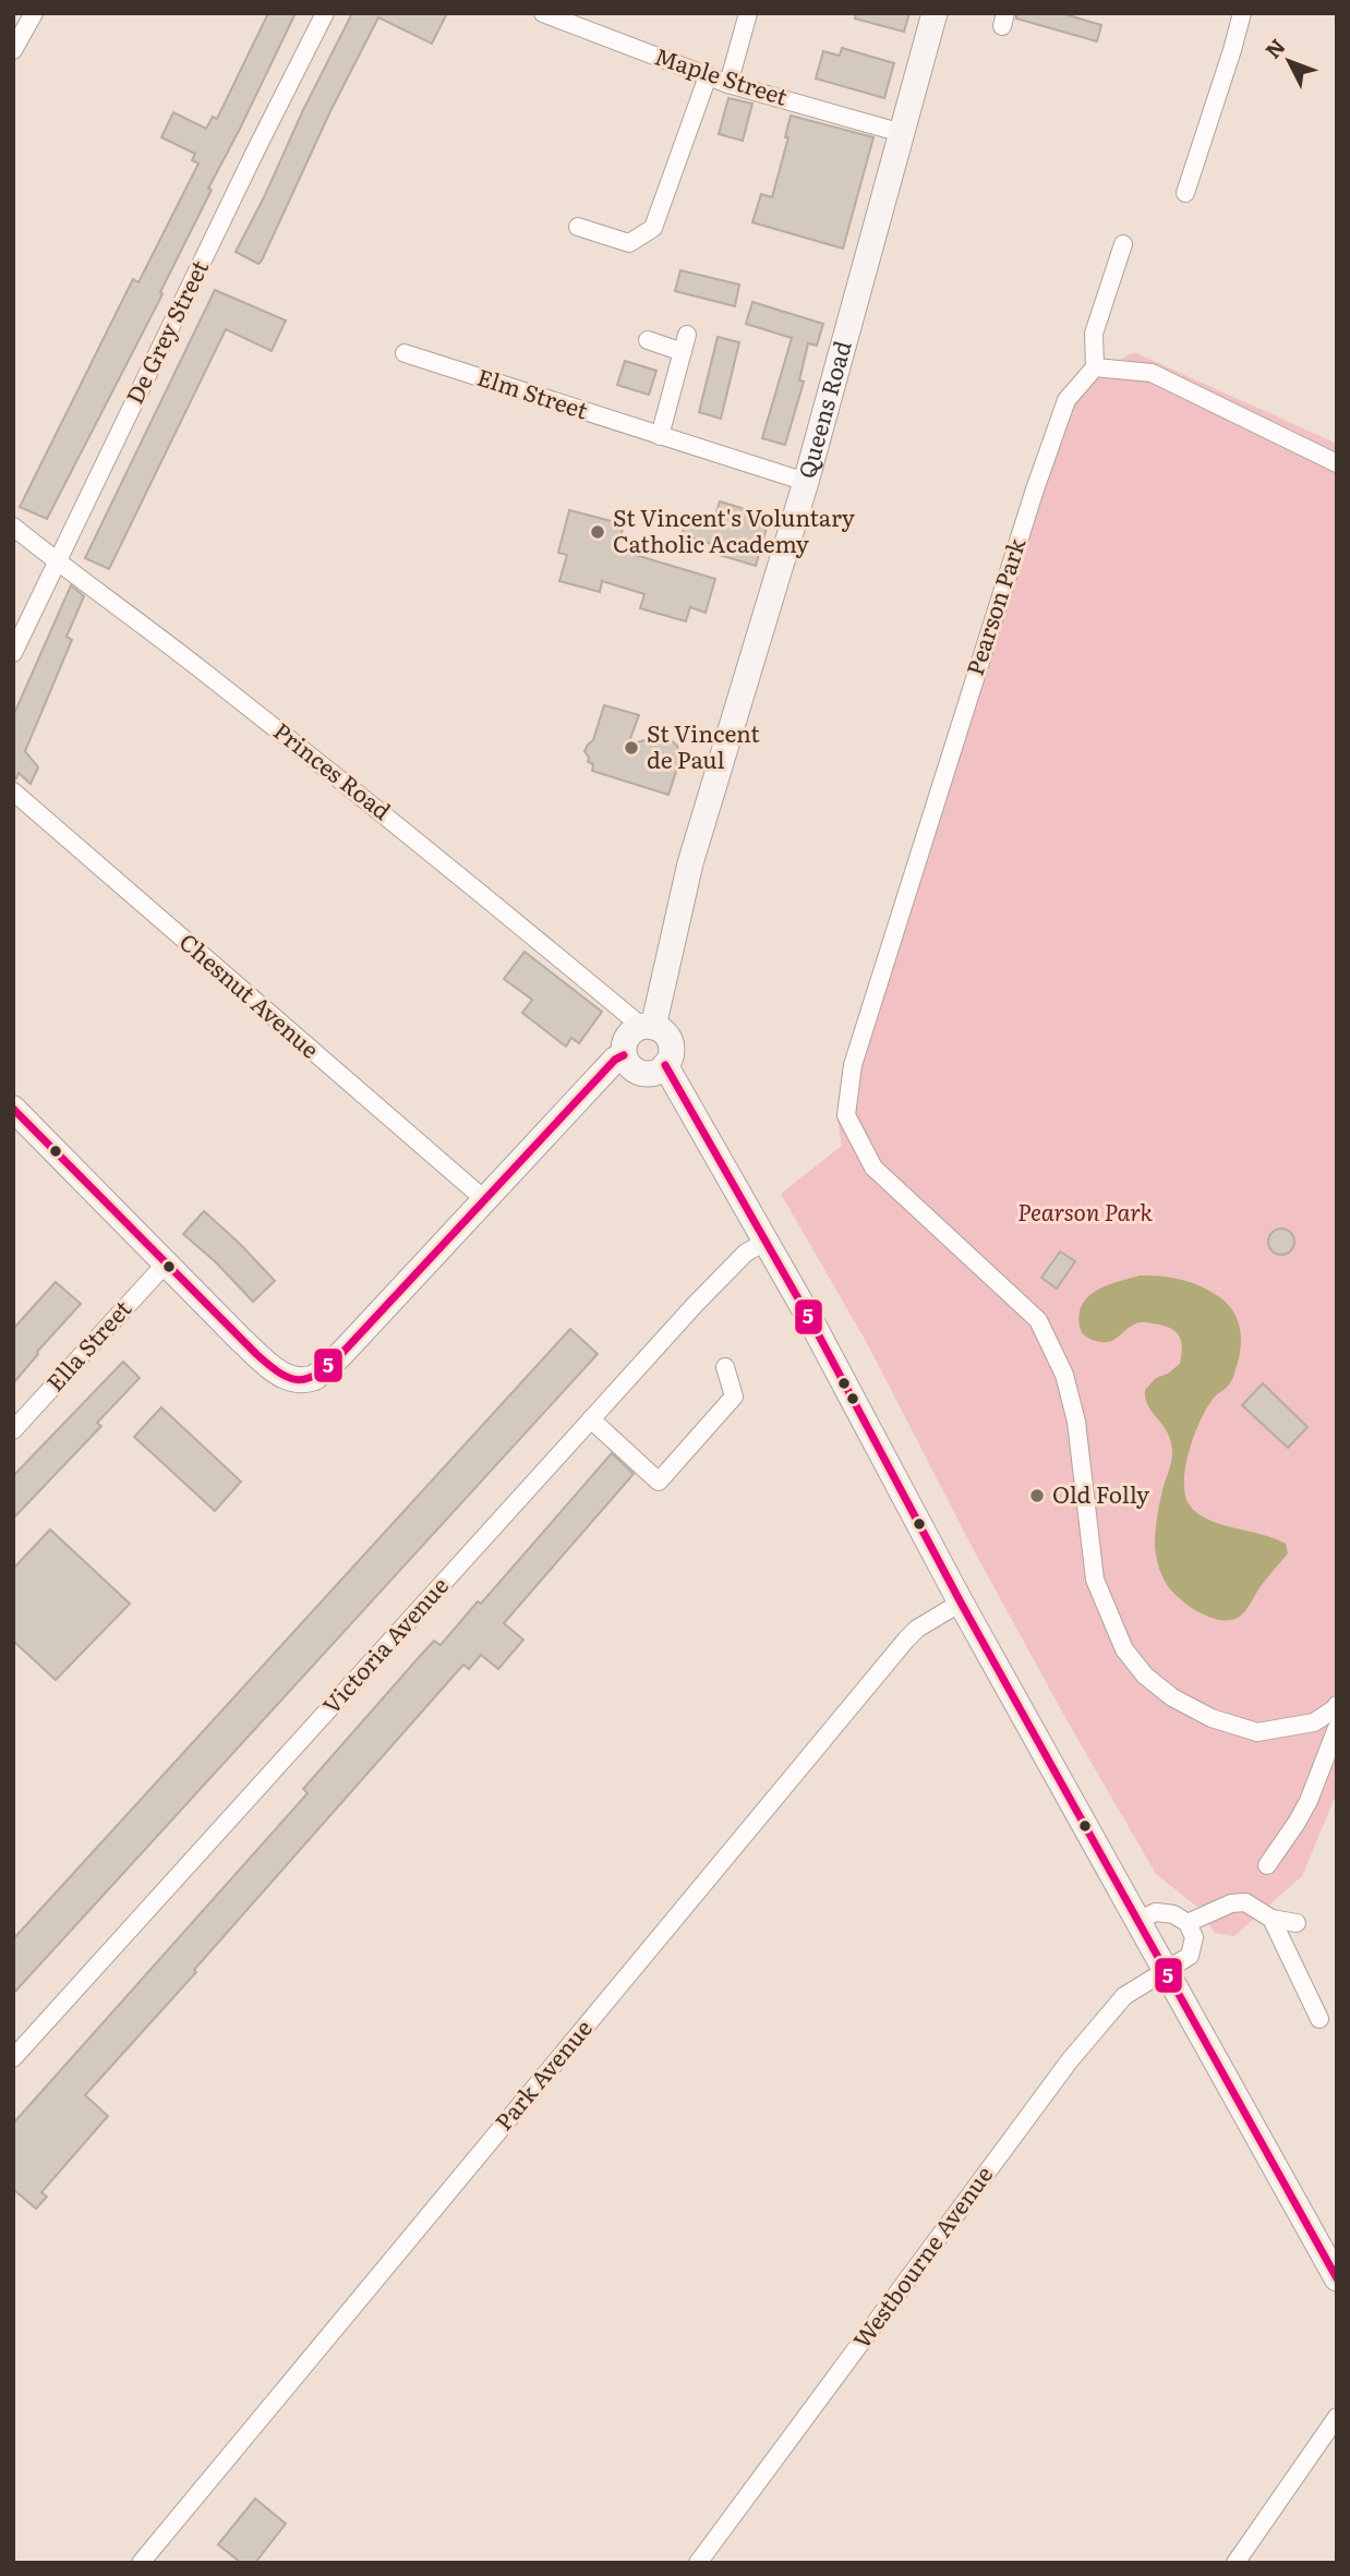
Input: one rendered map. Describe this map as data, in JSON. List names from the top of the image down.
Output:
{
  "streets": {
    "street": [
      "Maple Street",
      "De Grey Street",
      "Elm Street",
      "Queens Road",
      "Pearson Park",
      "Princes Road",
      "Chesnut Avenue",
      "Ella Street",
      "Victoria Avenue",
      "Park Avenue",
      "Westbourne Avenue"
    ]
  },
  "crossings": [
    ["Maple Street", "Queens Road"],
    ["De Grey Street", "Princes Road"],
    ["Elm Street", "Queens Road"],
    ["Queens Road", "Princes Road"]
  ],
  "parks": ["Pearson Park"],
  "places": ["St Vincent's Voluntary Catholic Academy", "St Vincent de Paul", "Old Folly"],
  "lines": ["transit line 5"],
  "north": "top left"
}
